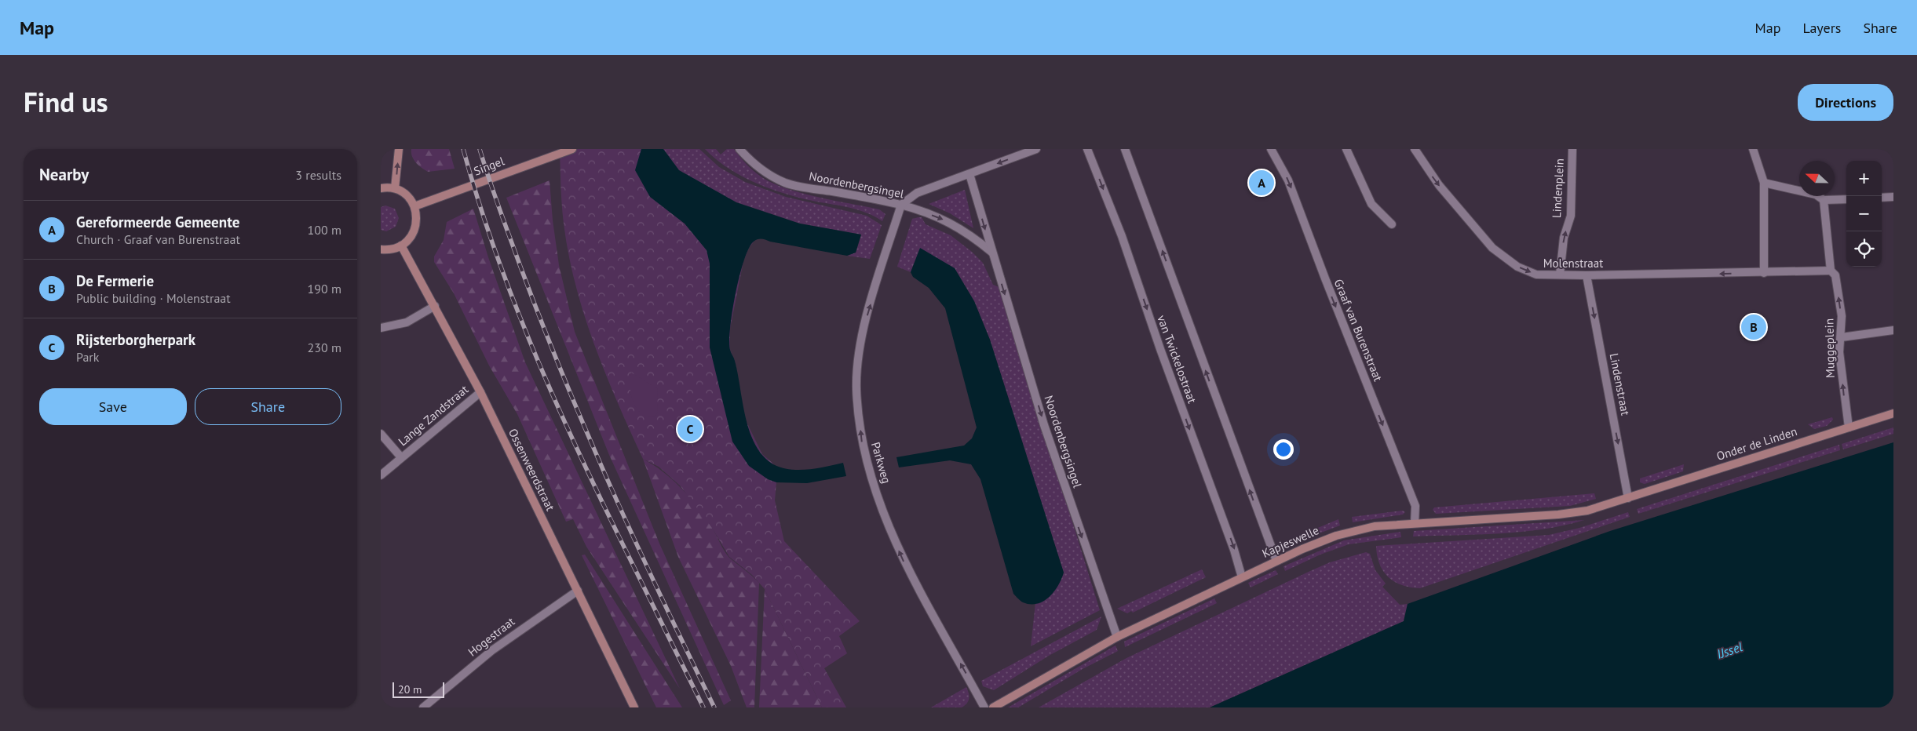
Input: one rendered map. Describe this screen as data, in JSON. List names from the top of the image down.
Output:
{
  "streets": {
    "street": [
      "Singel",
      "Noordenbergsingel",
      "Lindenplein",
      "Molenstraat",
      "Graaf van Burenstraat",
      "Muggeplein",
      "van Twickelostraat",
      "Lindenstraat",
      "Lange Zandstraat",
      "Onder de Linden",
      "Parkweg",
      "Ossenweerdstraat",
      "Kapjeswelle",
      "Hogestraat"
    ]
  },
  "crossings": [
    ["Noordenbergsingel", "Parkweg"],
    ["Noordenbergsingel", "Kapjeswelle"],
    ["Lindenplein", "Molenstraat"],
    ["Molenstraat", "Lindenstraat"],
    ["Graaf van Burenstraat", "Kapjeswelle"],
    ["Muggeplein", "Onder de Linden"],
    ["van Twickelostraat", "Kapjeswelle"],
    ["Lindenstraat", "Onder de Linden"],
    ["Lindenstraat", "Kapjeswelle"],
    ["Lange Zandstraat", "Ossenweerdstraat"],
    ["Onder de Linden", "Kapjeswelle"],
    ["Ossenweerdstraat", "Hogestraat"]
  ],
  "one_way": [
    "Noordenbergsingel",
    "Lindenplein",
    "Graaf van Burenstraat",
    "Muggeplein",
    "Lindenstraat",
    "Parkweg"
  ],
  "water": ["IJssel"],
  "scale_bar": "20 m",
  "north": "left",
  "page": {
    "header": "Map",
    "nav": ["Map", "Layers", "Share"],
    "title": "Find us",
    "buttons": [
      "Directions",
      ["Save", "Share"]
    ],
    "heading": ["Nearby", "3 results"],
    "map_buttons": ["+", "−"],
    "pins": ["A", "B", "C"],
    "list": [
      {
        "mark": "A",
        "name": "Gereformeerde Gemeente",
        "note": "Church · Graaf van Burenstraat",
        "value": "100 m"
      },
      {
        "mark": "B",
        "name": "De Fermerie",
        "note": "Public building · Molenstraat",
        "value": "190 m"
      },
      {
        "mark": "C",
        "name": "Rijsterborgherpark",
        "note": "Park",
        "value": "230 m"
      }
    ],
    "scale": "20 m"
  }
}
